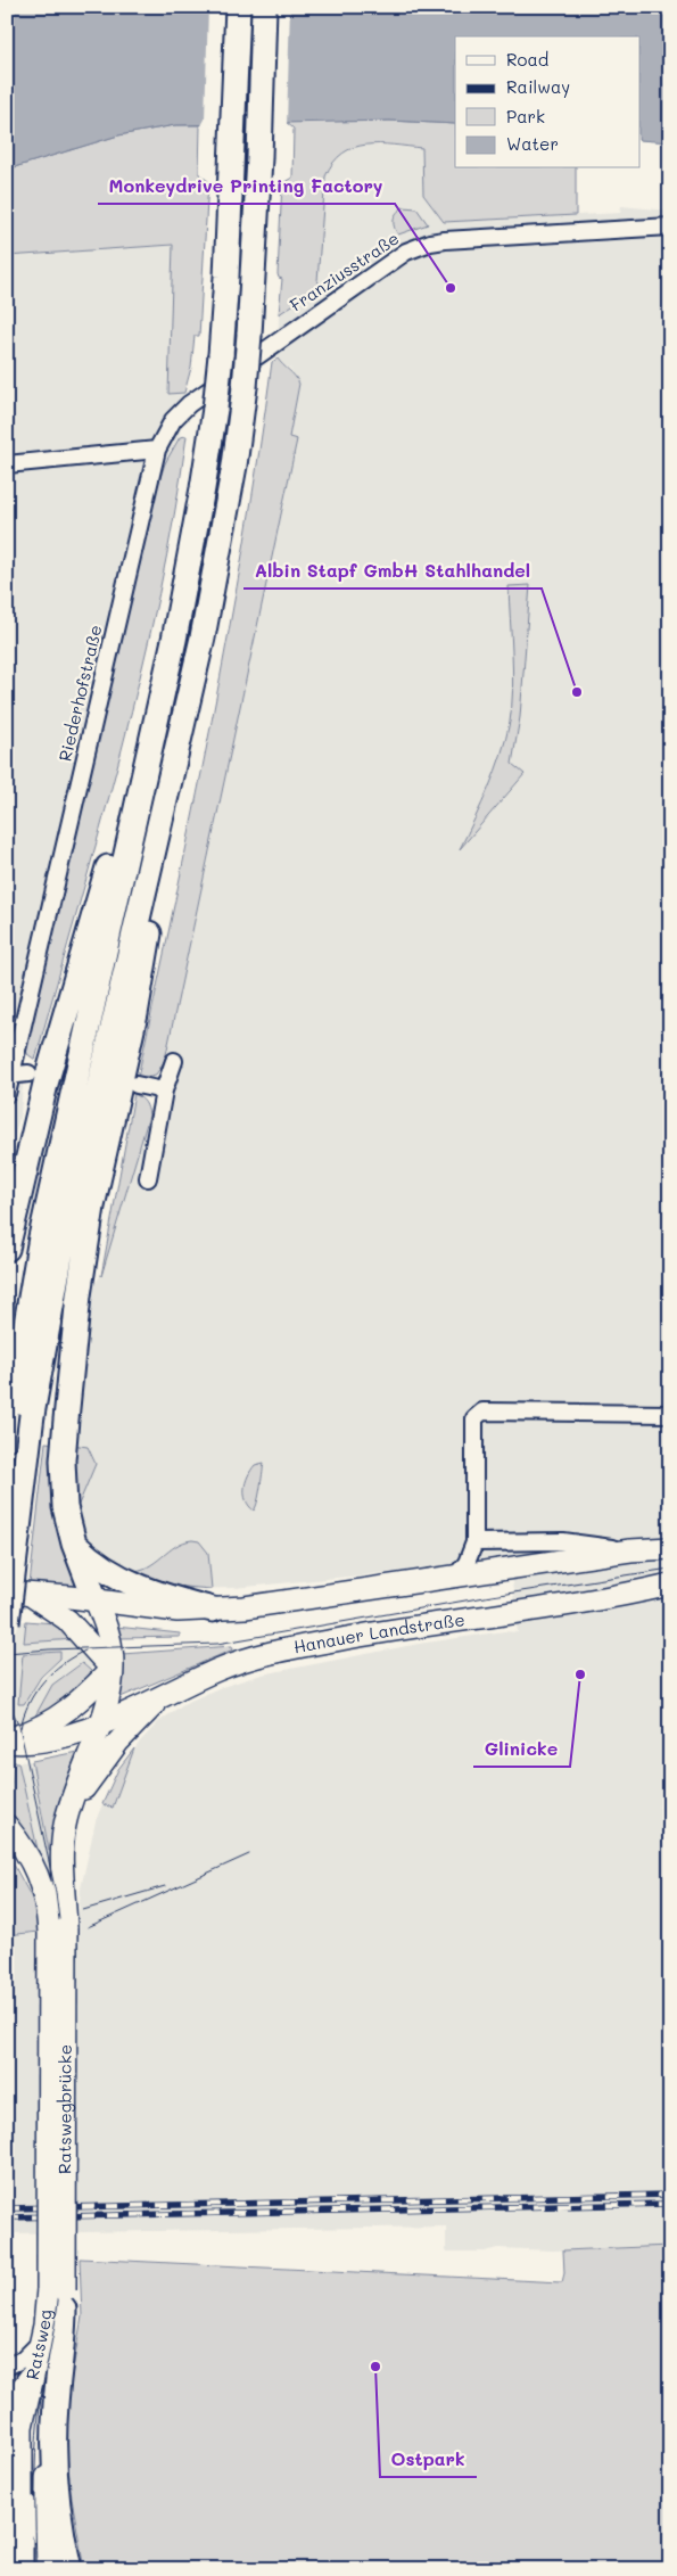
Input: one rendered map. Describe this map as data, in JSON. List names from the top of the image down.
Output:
{
  "streets": {
    "main road": ["Hanauer Landstraße", "Ratswegbrücke", "Ratsweg"],
    "street": ["Franziusstraße", "Riederhofstraße"]
  },
  "crossings": [
    ["Franziusstraße", "Riederhofstraße"],
    ["Ratswegbrücke", "Ratsweg"]
  ],
  "places": [
    "Monkeydrive Printing Factory",
    "Albin Stapf GmbH Stahlhandel",
    "Glinicke",
    "Ostpark"
  ],
  "legend": [
    "Road",
    "Railway",
    "Park",
    "Water"
  ]
}
